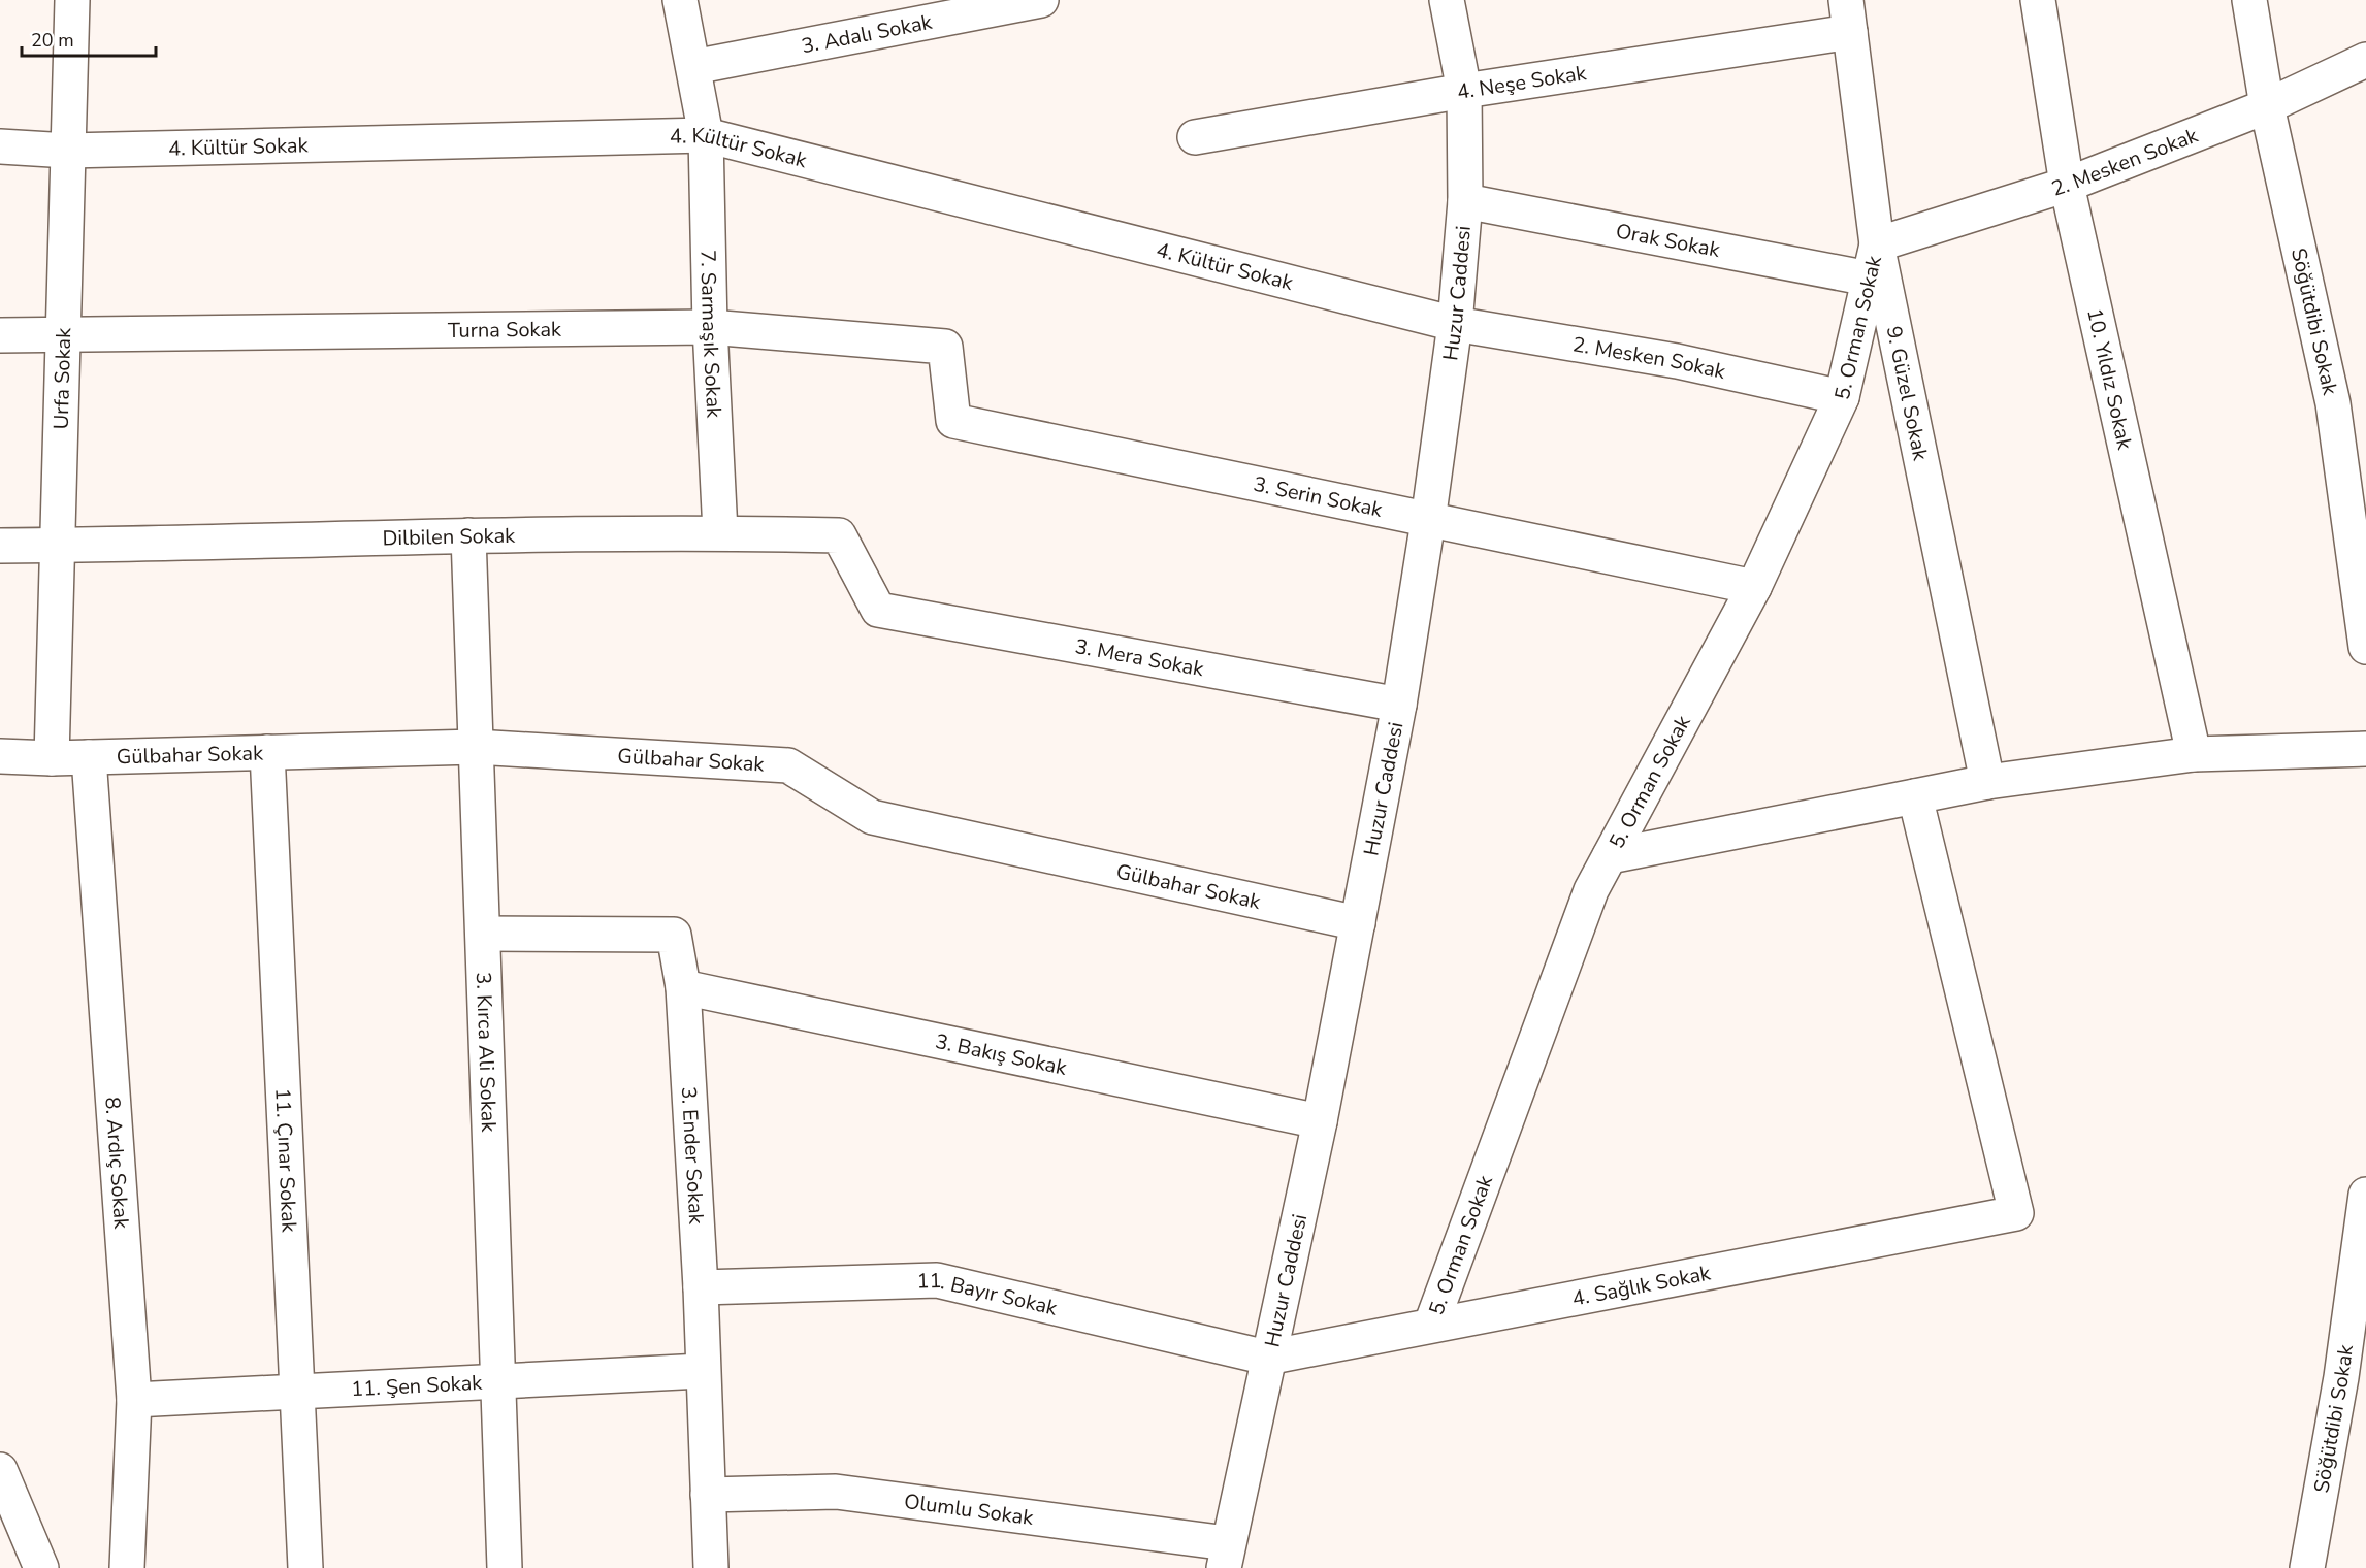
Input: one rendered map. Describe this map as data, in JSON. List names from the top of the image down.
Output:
{
  "streets": {
    "street": [
      "3. Adalı Sokak",
      "4. Neşe Sokak",
      "4. Kültür Sokak",
      "2. Mesken Sokak",
      "Orak Sokak",
      "Huzur Caddesi",
      "Söğütdibi Sokak",
      "5. Orman Sokak",
      "Turna Sokak",
      "7. Sarmaşık Sokak",
      "Urfa Sokak",
      "10. Yıldız Sokak",
      "9. Güzel Sokak",
      "3. Serin Sokak",
      "Dilbilen Sokak",
      "3. Mera Sokak",
      "Gülbahar Sokak",
      "3. Kırca Ali Sokak",
      "3. Bakış Sokak",
      "3. Ender Sokak",
      "11. Çınar Sokak",
      "8. Ardıç Sokak",
      "4. Sağlık Sokak",
      "11. Bayır Sokak",
      "11. Şen Sokak",
      "Olumlu Sokak"
    ]
  },
  "crossings": [
    ["3. Adalı Sokak", "7. Sarmaşık Sokak"],
    ["4. Neşe Sokak", "Huzur Caddesi"],
    ["4. Neşe Sokak", "9. Güzel Sokak"],
    ["4. Kültür Sokak", "2. Mesken Sokak"],
    ["4. Kültür Sokak", "Huzur Caddesi"],
    ["4. Kültür Sokak", "7. Sarmaşık Sokak"],
    ["4. Kültür Sokak", "Urfa Sokak"],
    ["2. Mesken Sokak", "Huzur Caddesi"],
    ["2. Mesken Sokak", "Söğütdibi Sokak"],
    ["2. Mesken Sokak", "5. Orman Sokak"],
    ["2. Mesken Sokak", "10. Yıldız Sokak"],
    ["2. Mesken Sokak", "9. Güzel Sokak"],
    ["Orak Sokak", "Huzur Caddesi"],
    ["Orak Sokak", "5. Orman Sokak"],
    ["Huzur Caddesi", "3. Serin Sokak"],
    ["Huzur Caddesi", "3. Mera Sokak"],
    ["Huzur Caddesi", "Gülbahar Sokak"],
    ["Huzur Caddesi", "3. Bakış Sokak"],
    ["Huzur Caddesi", "4. Sağlık Sokak"],
    ["Huzur Caddesi", "11. Bayır Sokak"],
    ["Huzur Caddesi", "Olumlu Sokak"],
    ["5. Orman Sokak", "9. Güzel Sokak"],
    ["5. Orman Sokak", "3. Serin Sokak"],
    ["5. Orman Sokak", "4. Sağlık Sokak"],
    ["Turna Sokak", "7. Sarmaşık Sokak"],
    ["Turna Sokak", "Urfa Sokak"],
    ["Turna Sokak", "3. Serin Sokak"],
    ["7. Sarmaşık Sokak", "Dilbilen Sokak"],
    ["Urfa Sokak", "Dilbilen Sokak"],
    ["Urfa Sokak", "Gülbahar Sokak"],
    ["Dilbilen Sokak", "3. Mera Sokak"],
    ["Dilbilen Sokak", "3. Kırca Ali Sokak"],
    ["Gülbahar Sokak", "3. Kırca Ali Sokak"],
    ["Gülbahar Sokak", "11. Çınar Sokak"],
    ["Gülbahar Sokak", "8. Ardıç Sokak"],
    ["3. Kırca Ali Sokak", "3. Ender Sokak"],
    ["3. Kırca Ali Sokak", "11. Şen Sokak"],
    ["3. Bakış Sokak", "3. Ender Sokak"],
    ["3. Ender Sokak", "11. Bayır Sokak"],
    ["3. Ender Sokak", "11. Şen Sokak"],
    ["3. Ender Sokak", "Olumlu Sokak"],
    ["11. Çınar Sokak", "11. Şen Sokak"],
    ["8. Ardıç Sokak", "11. Şen Sokak"],
    ["4. Sağlık Sokak", "11. Bayır Sokak"]
  ],
  "scale_bar": "20 m"
}
